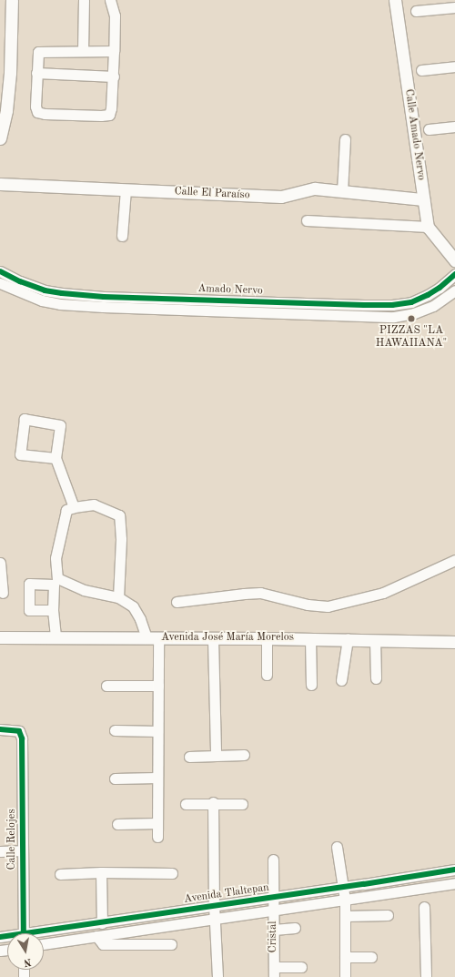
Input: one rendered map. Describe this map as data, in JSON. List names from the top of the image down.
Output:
{
  "streets": {
    "main road": ["Calle Amado Nervo", "Calle El Paraíso", "Avenida José María Morelos"],
    "street": [
      "Amado Nervo",
      "Calle Relojes",
      "Avenida Tlaltepan",
      "Cristal"
    ]
  },
  "crossings": [
    ["Calle Amado Nervo", "Calle El Paraíso"],
    ["Avenida Tlaltepan", "Cristal"]
  ],
  "places": ["PIZZAS \"LA HAWAIIANA\""],
  "north": "bottom"
}
